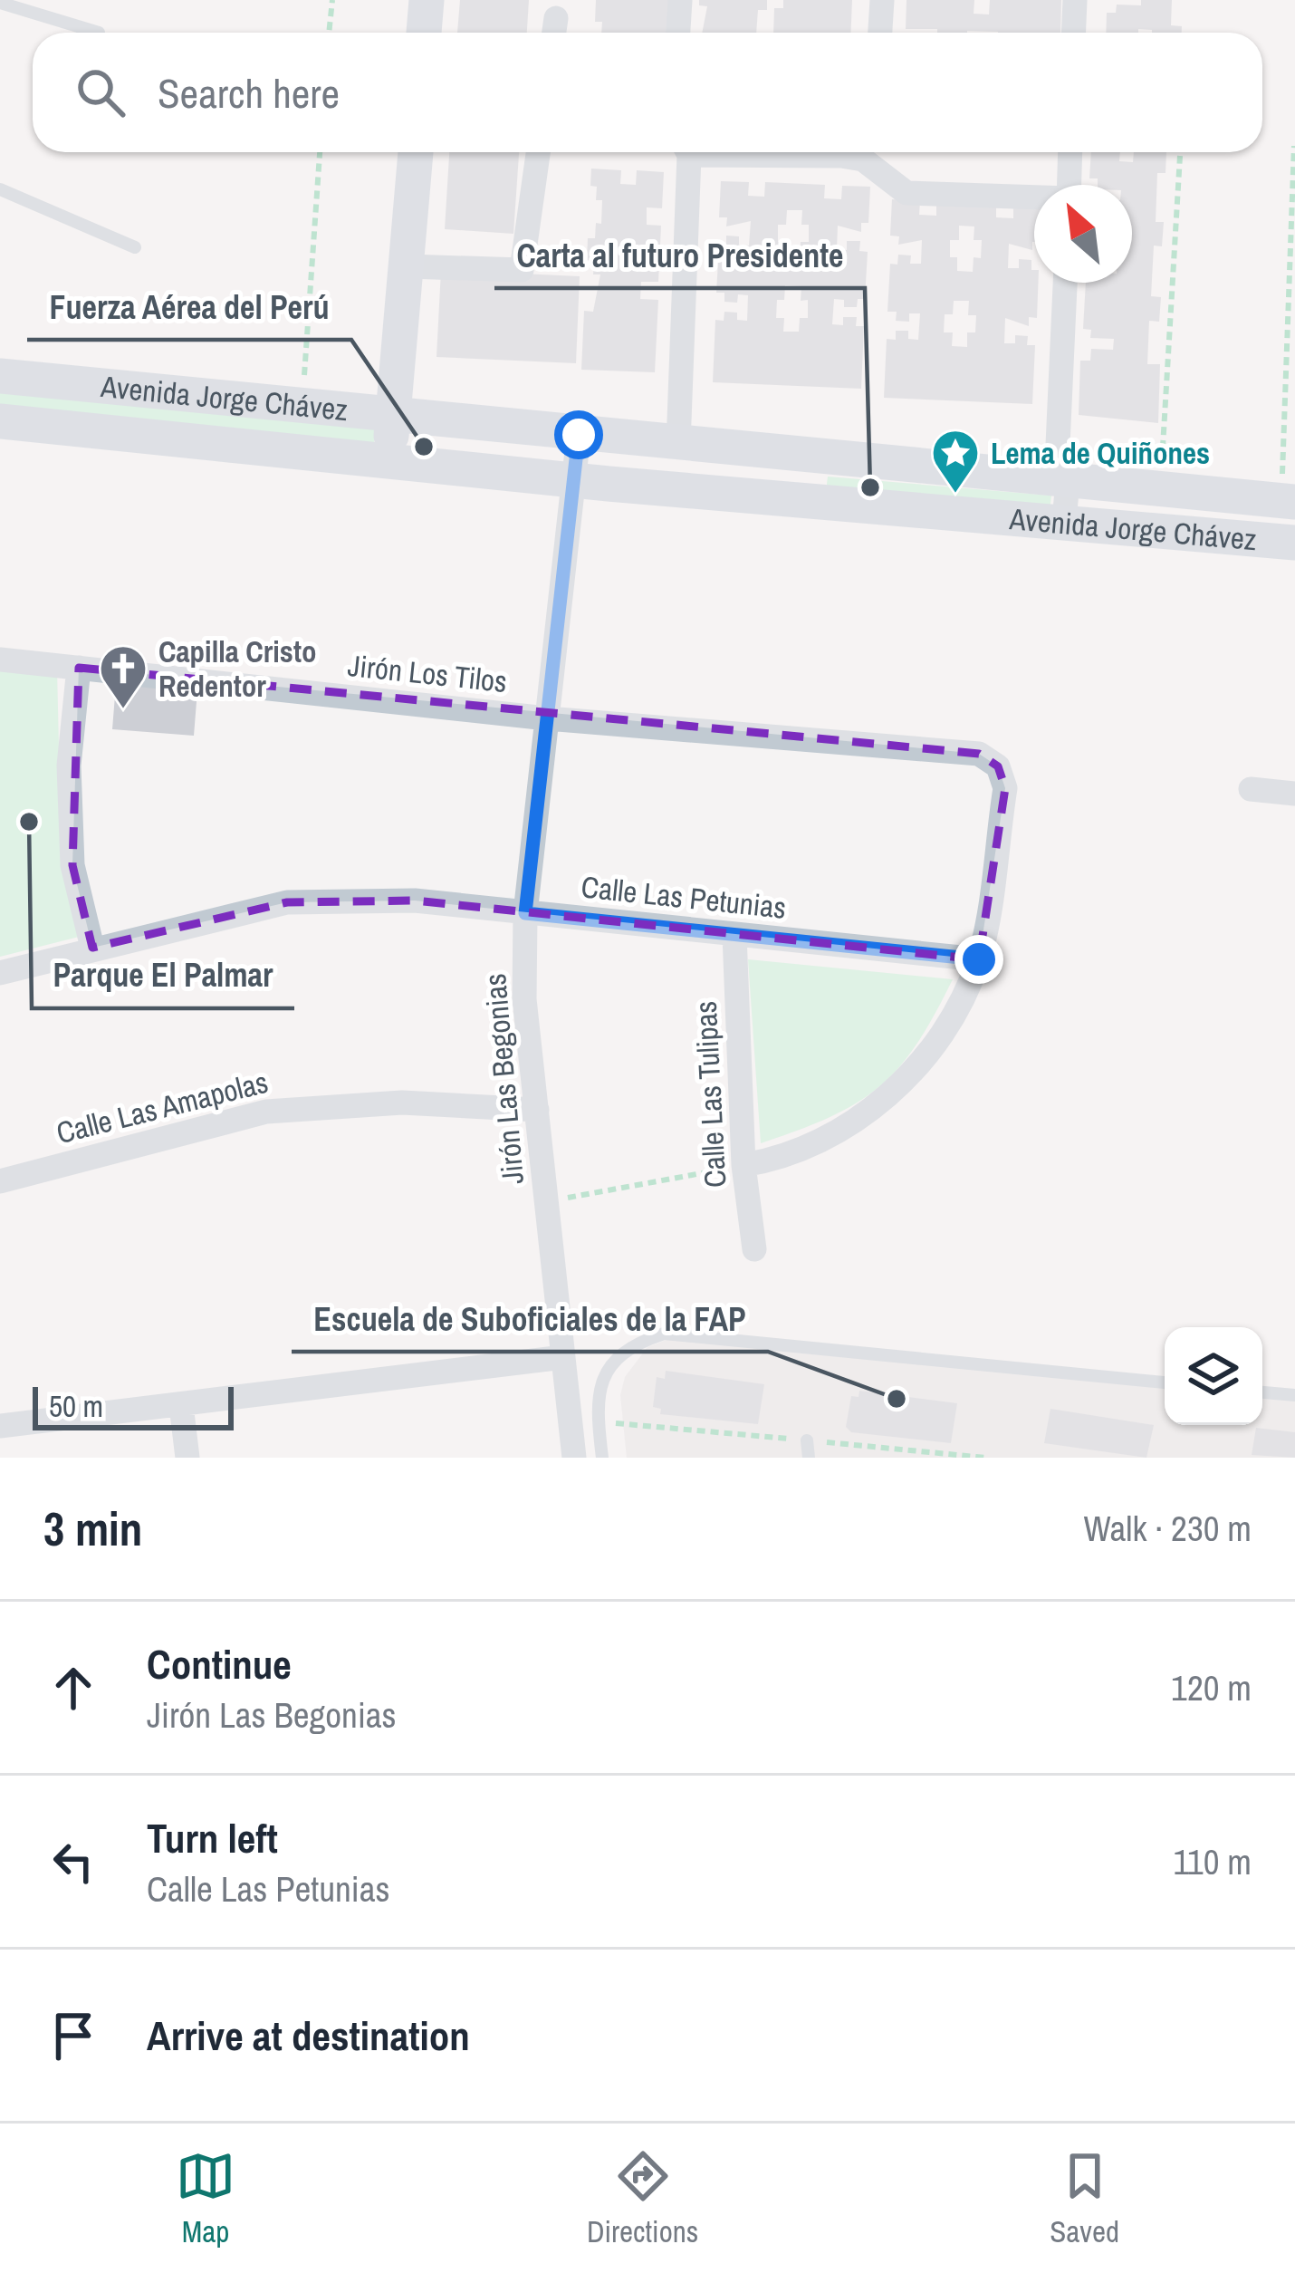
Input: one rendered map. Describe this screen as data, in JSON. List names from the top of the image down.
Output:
{
  "streets": {
    "main road": ["Avenida Jorge Chávez"],
    "street": [
      "Jirón Los Tilos",
      "Calle Las Petunias",
      "Jirón Las Begonias",
      "Calle Las Tulipas",
      "Calle Las Amapolas"
    ]
  },
  "crossings": [
    ["Avenida Jorge Chávez", "Jirón Las Begonias"],
    ["Jirón Los Tilos", "Calle Las Petunias"],
    ["Jirón Los Tilos", "Jirón Las Begonias"],
    ["Calle Las Petunias", "Jirón Las Begonias"],
    ["Calle Las Petunias", "Calle Las Tulipas"],
    ["Jirón Las Begonias", "Calle Las Amapolas"]
  ],
  "places": {
    "other": [
      "Fuerza Aérea del Perú",
      "Carta al futuro Presidente",
      "Parque El Palmar",
      "Escuela de Suboficiales de la FAP"
    ],
    "place": ["Lema de Quiñones"],
    "church": ["Capilla Cristo Redentor"]
  },
  "scale_bar": "50 m",
  "north": "top left",
  "page": {
    "search": "Search here",
    "scale": "50 m",
    "heading": ["3 min", "Walk · 230 m"],
    "list": [
      ["Continue", "Jirón Las Begonias", "120 m"],
      ["Turn left", "Calle Las Petunias", "110 m"],
      "Arrive at destination"
    ],
    "nav": ["Map", "Directions", "Saved"]
  }
}
